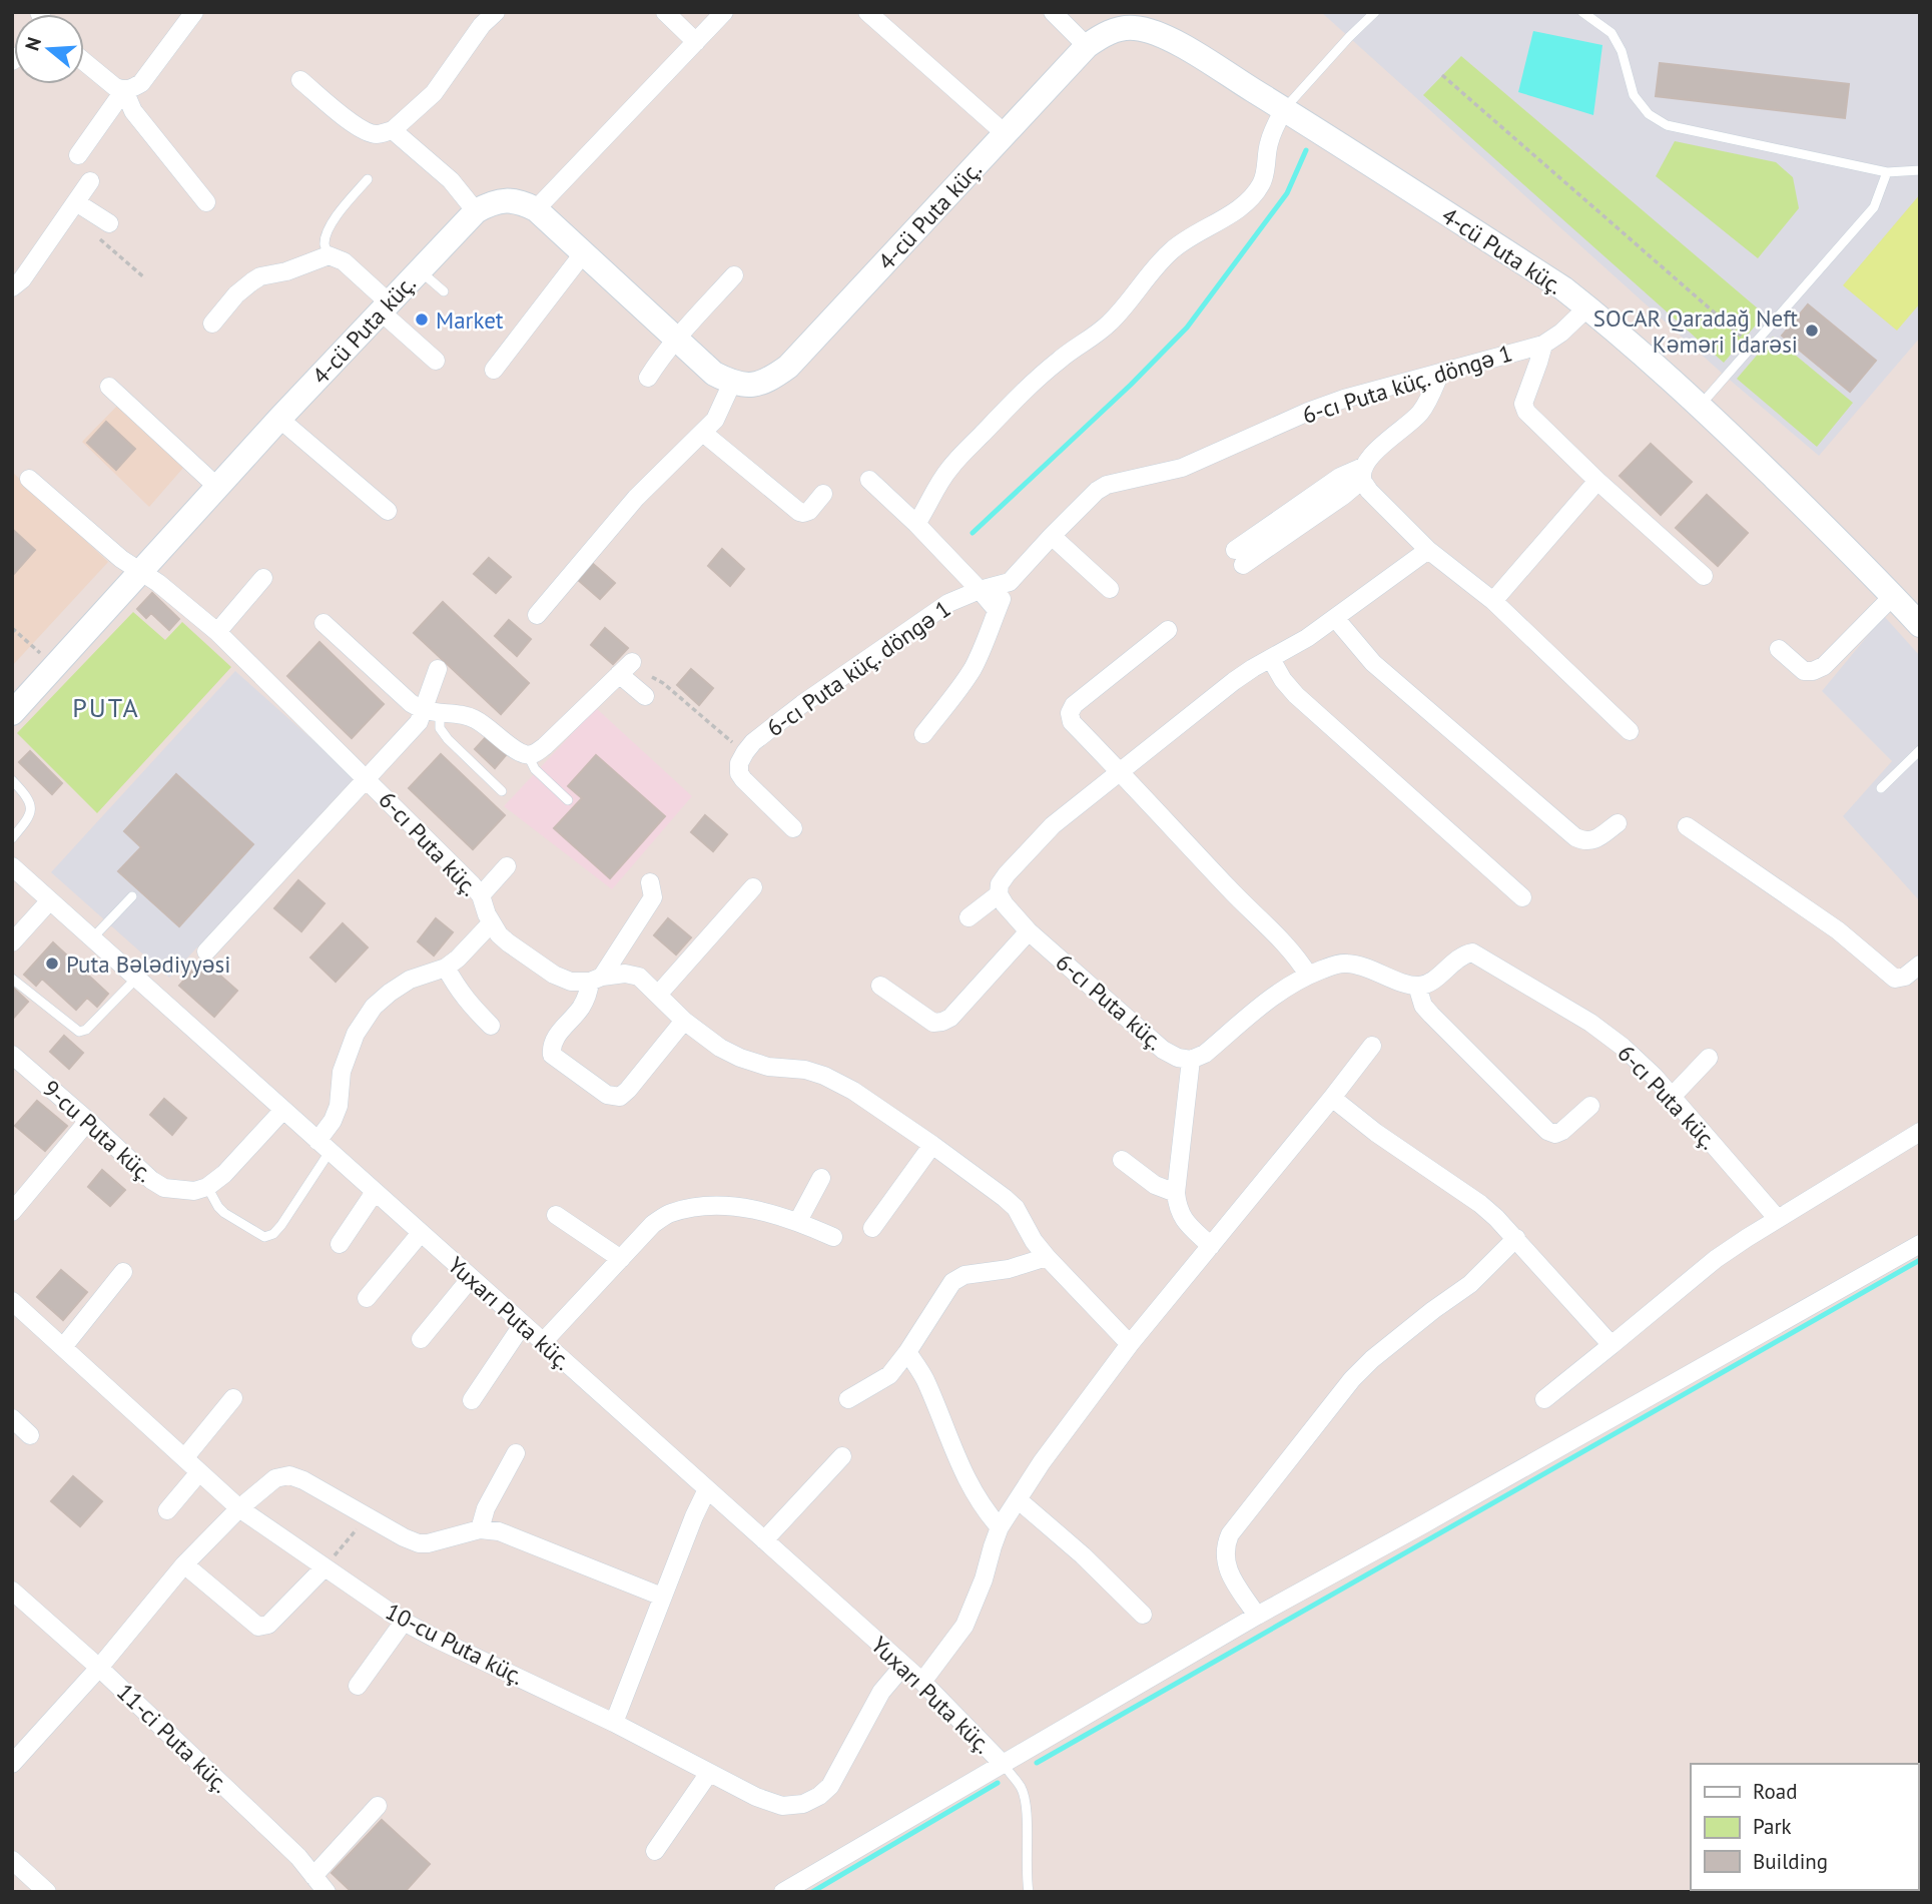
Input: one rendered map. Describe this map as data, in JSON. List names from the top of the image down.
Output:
{
  "streets": {
    "street": [
      "4-cü Puta küç.",
      "6-cı Puta küç. döngə 1",
      "6-cı Puta küç.",
      "9-cu Puta küç.",
      "Yuxarı Puta küç.",
      "10-cu Puta küç.",
      "11-ci Puta küç."
    ]
  },
  "crossings": [
    ["4-cü Puta küç.", "6-cı Puta küç. döngə 1"],
    ["4-cü Puta küç.", "6-cı Puta küç."],
    ["Yuxarı Puta küç.", "10-cu Puta küç."]
  ],
  "districts": ["PUTA"],
  "places": ["Market", "SOCAR Qaradağ Neft Kəməri İdarəsi", "Puta Bələdiyyəsi"],
  "legend": ["Road", "Park", "Building"],
  "north": "left"
}
